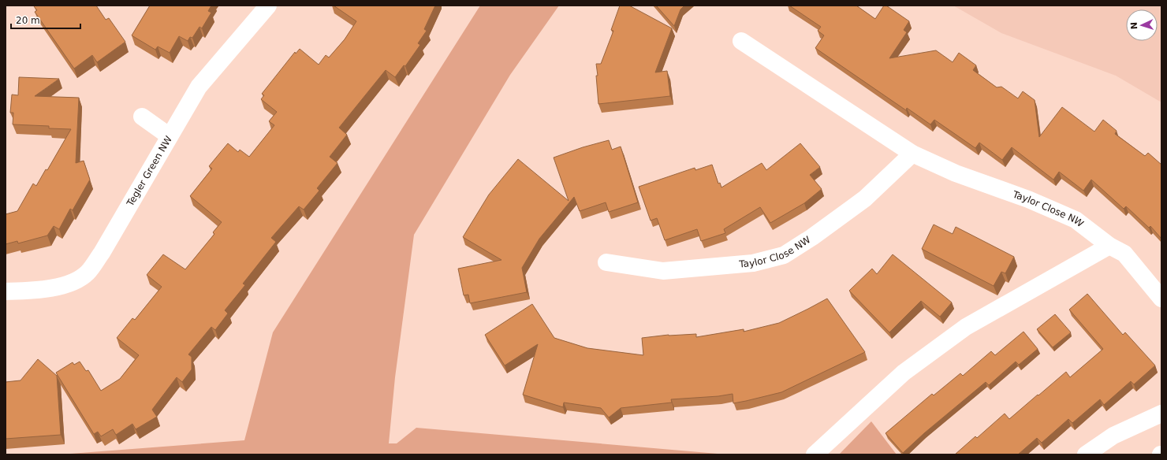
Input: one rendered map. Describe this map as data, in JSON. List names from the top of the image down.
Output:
{
  "streets": {
    "street": ["Tegler Green NW", "Taylor Close NW"]
  },
  "scale_bar": "20 m",
  "north": "left"
}
